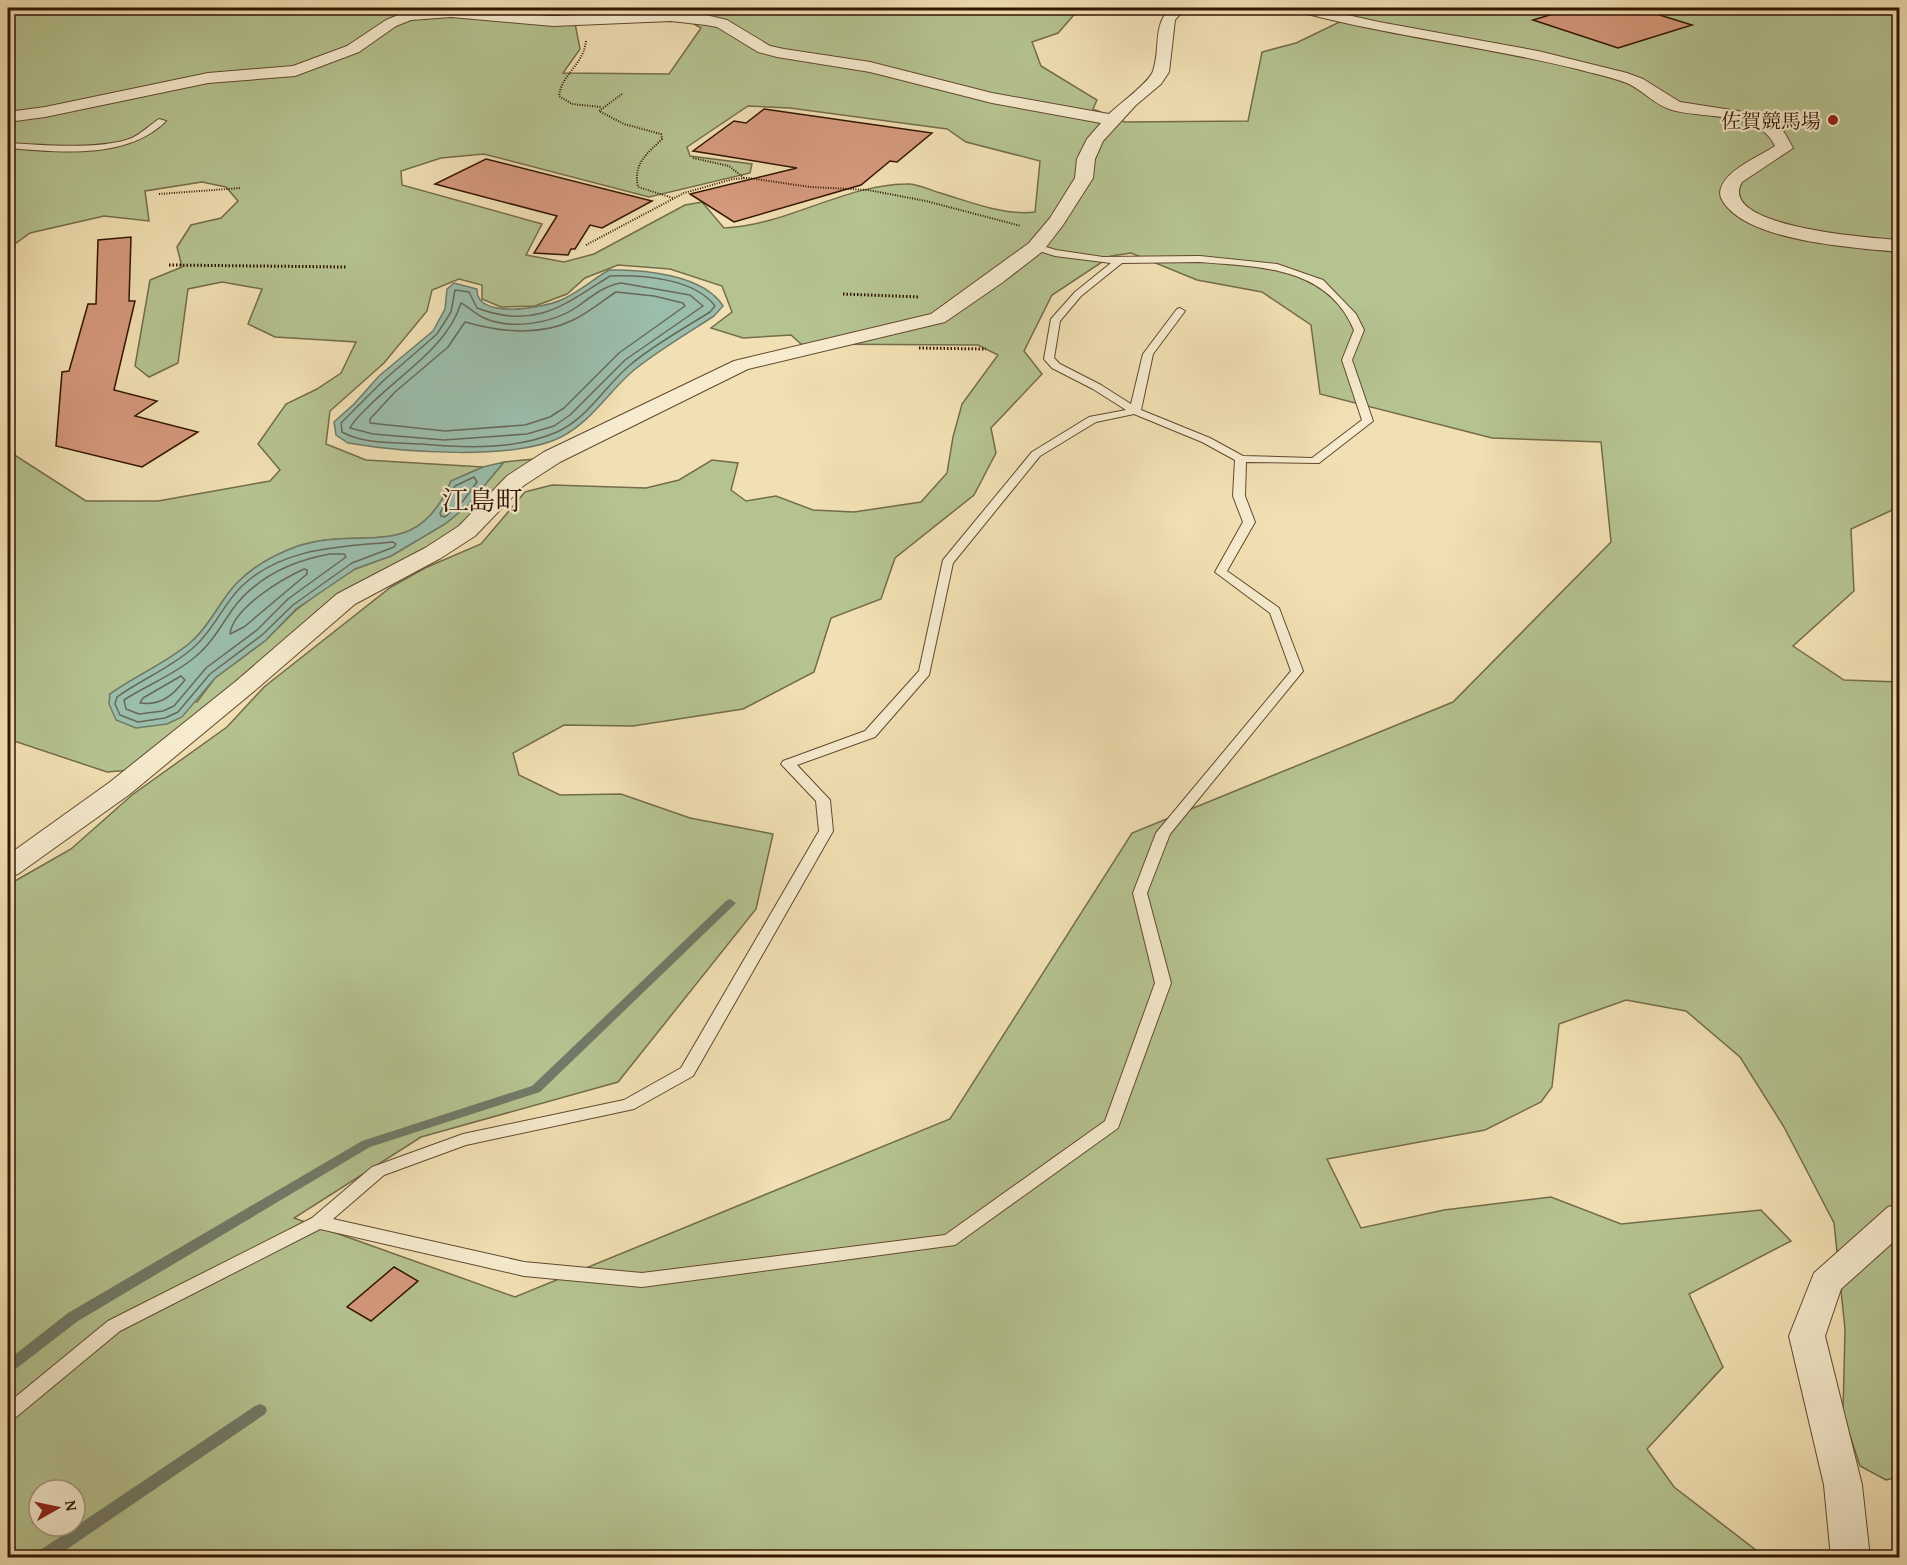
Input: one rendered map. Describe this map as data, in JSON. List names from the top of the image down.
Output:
{
  "districts": ["江島町"],
  "places": ["佐賀競馬場"],
  "north": "right"
}
